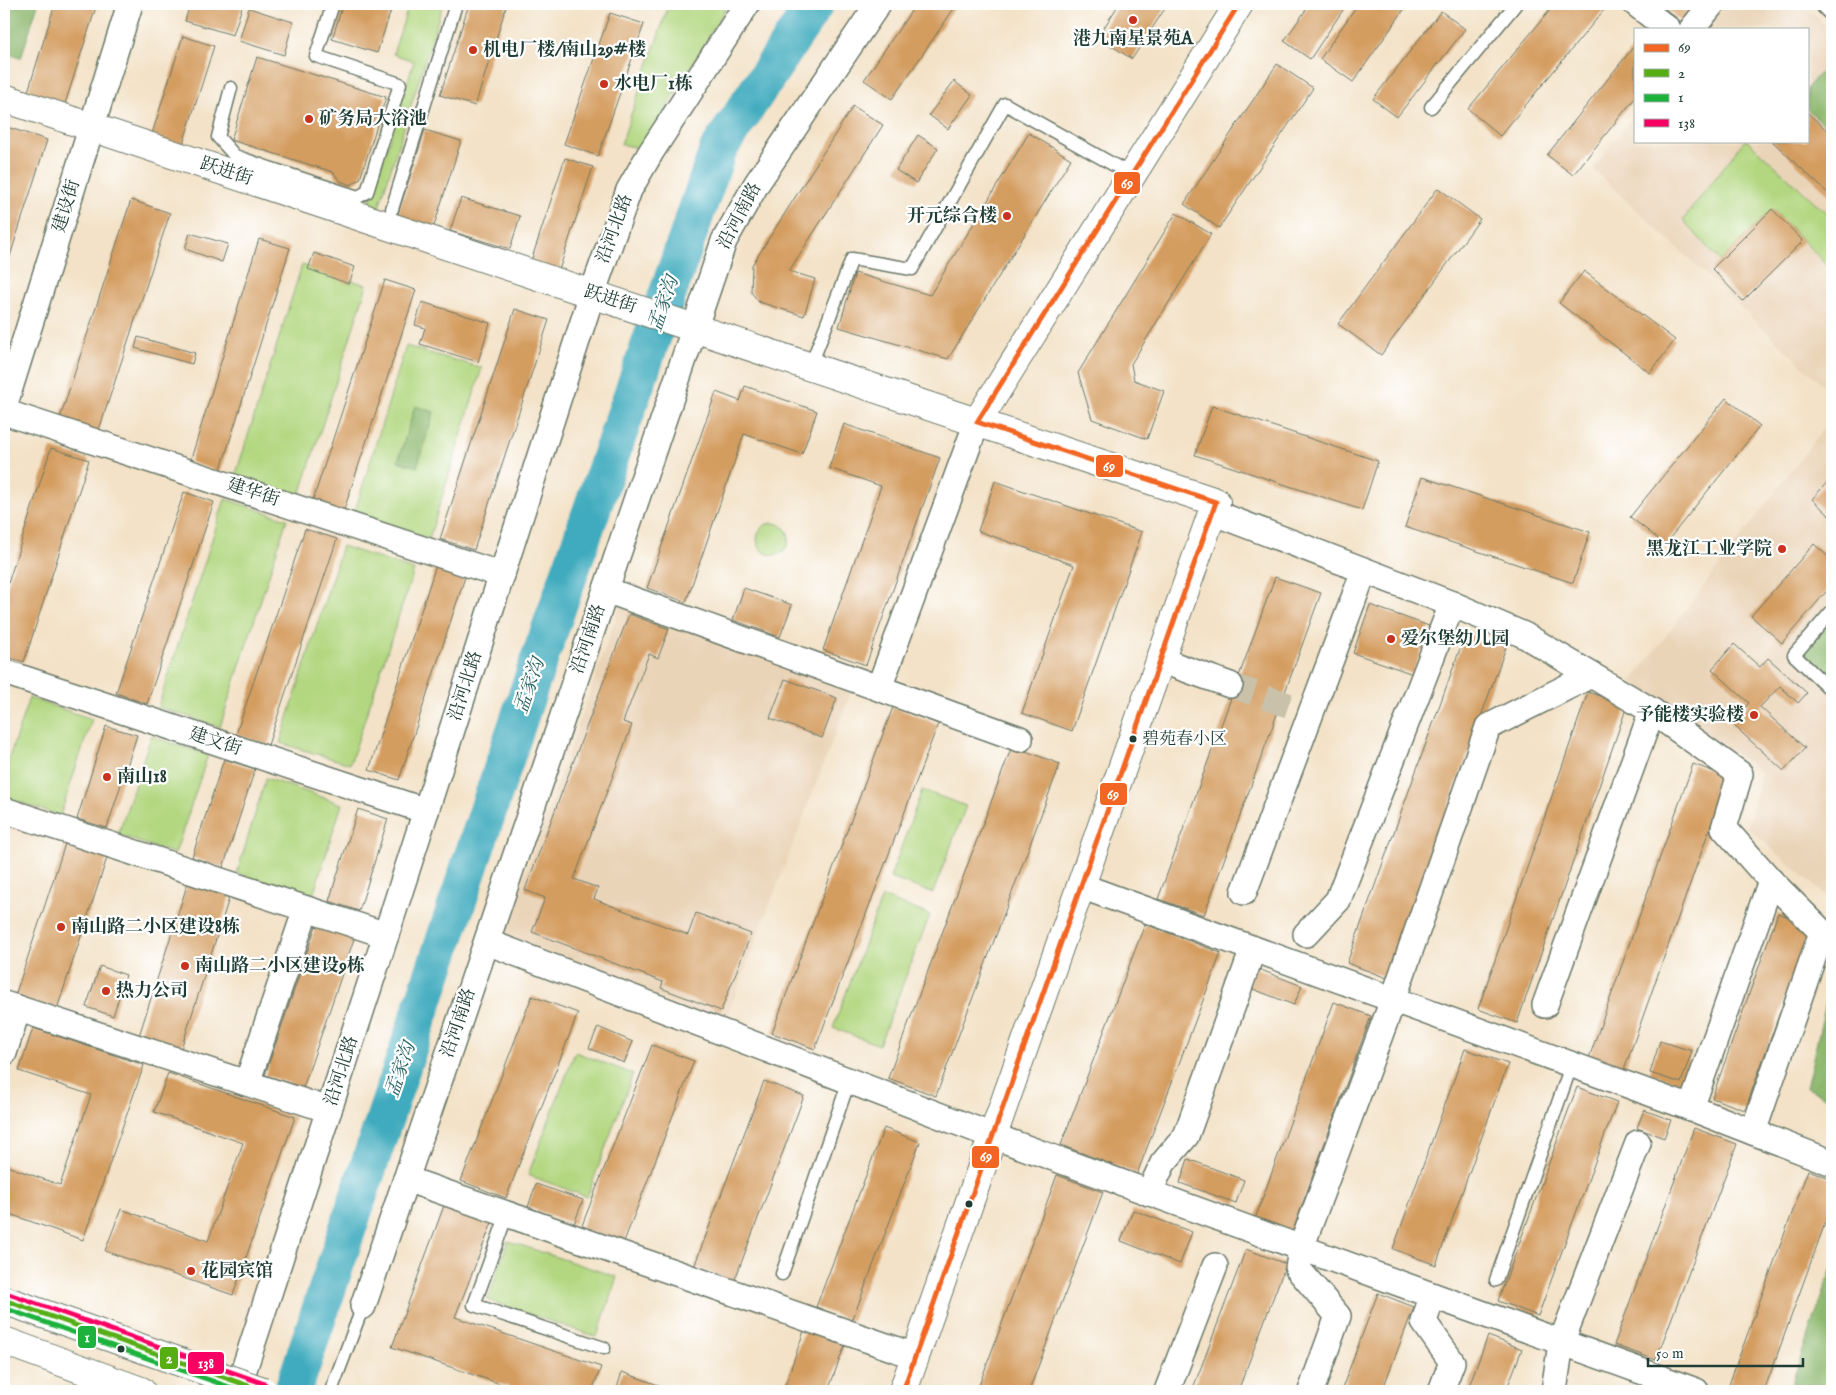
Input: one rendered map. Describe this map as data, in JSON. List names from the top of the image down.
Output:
{
  "streets": {
    "street": [
      "跃进街",
      "建设街",
      "沿河南路",
      "沿河北路",
      "建华街",
      "建文街"
    ]
  },
  "crossings": [
    ["跃进街", "建设街"],
    ["跃进街", "沿河南路"],
    ["跃进街", "沿河北路"],
    ["沿河北路", "建华街"],
    ["沿河北路", "建文街"]
  ],
  "water": ["孟家沟"],
  "places": [
    "港九南星景苑A",
    "机电厂楼/南山29#楼",
    "水电厂1栋",
    "矿务局大浴池",
    "开元综合楼",
    "黑龙江工业学院",
    "爱尔堡幼儿园",
    "予能楼实验楼",
    "碧苑春小区",
    "南山18",
    "南山路二小区建设8栋",
    "南山路二小区建设9栋",
    "热力公司",
    "花园宾馆"
  ],
  "lines": [
    "transit line 69",
    "transit line 138",
    "transit line 2",
    "transit line 1"
  ],
  "legend": [
    "69",
    "2",
    "1",
    "138"
  ],
  "scale_bar": "50 m"
}
